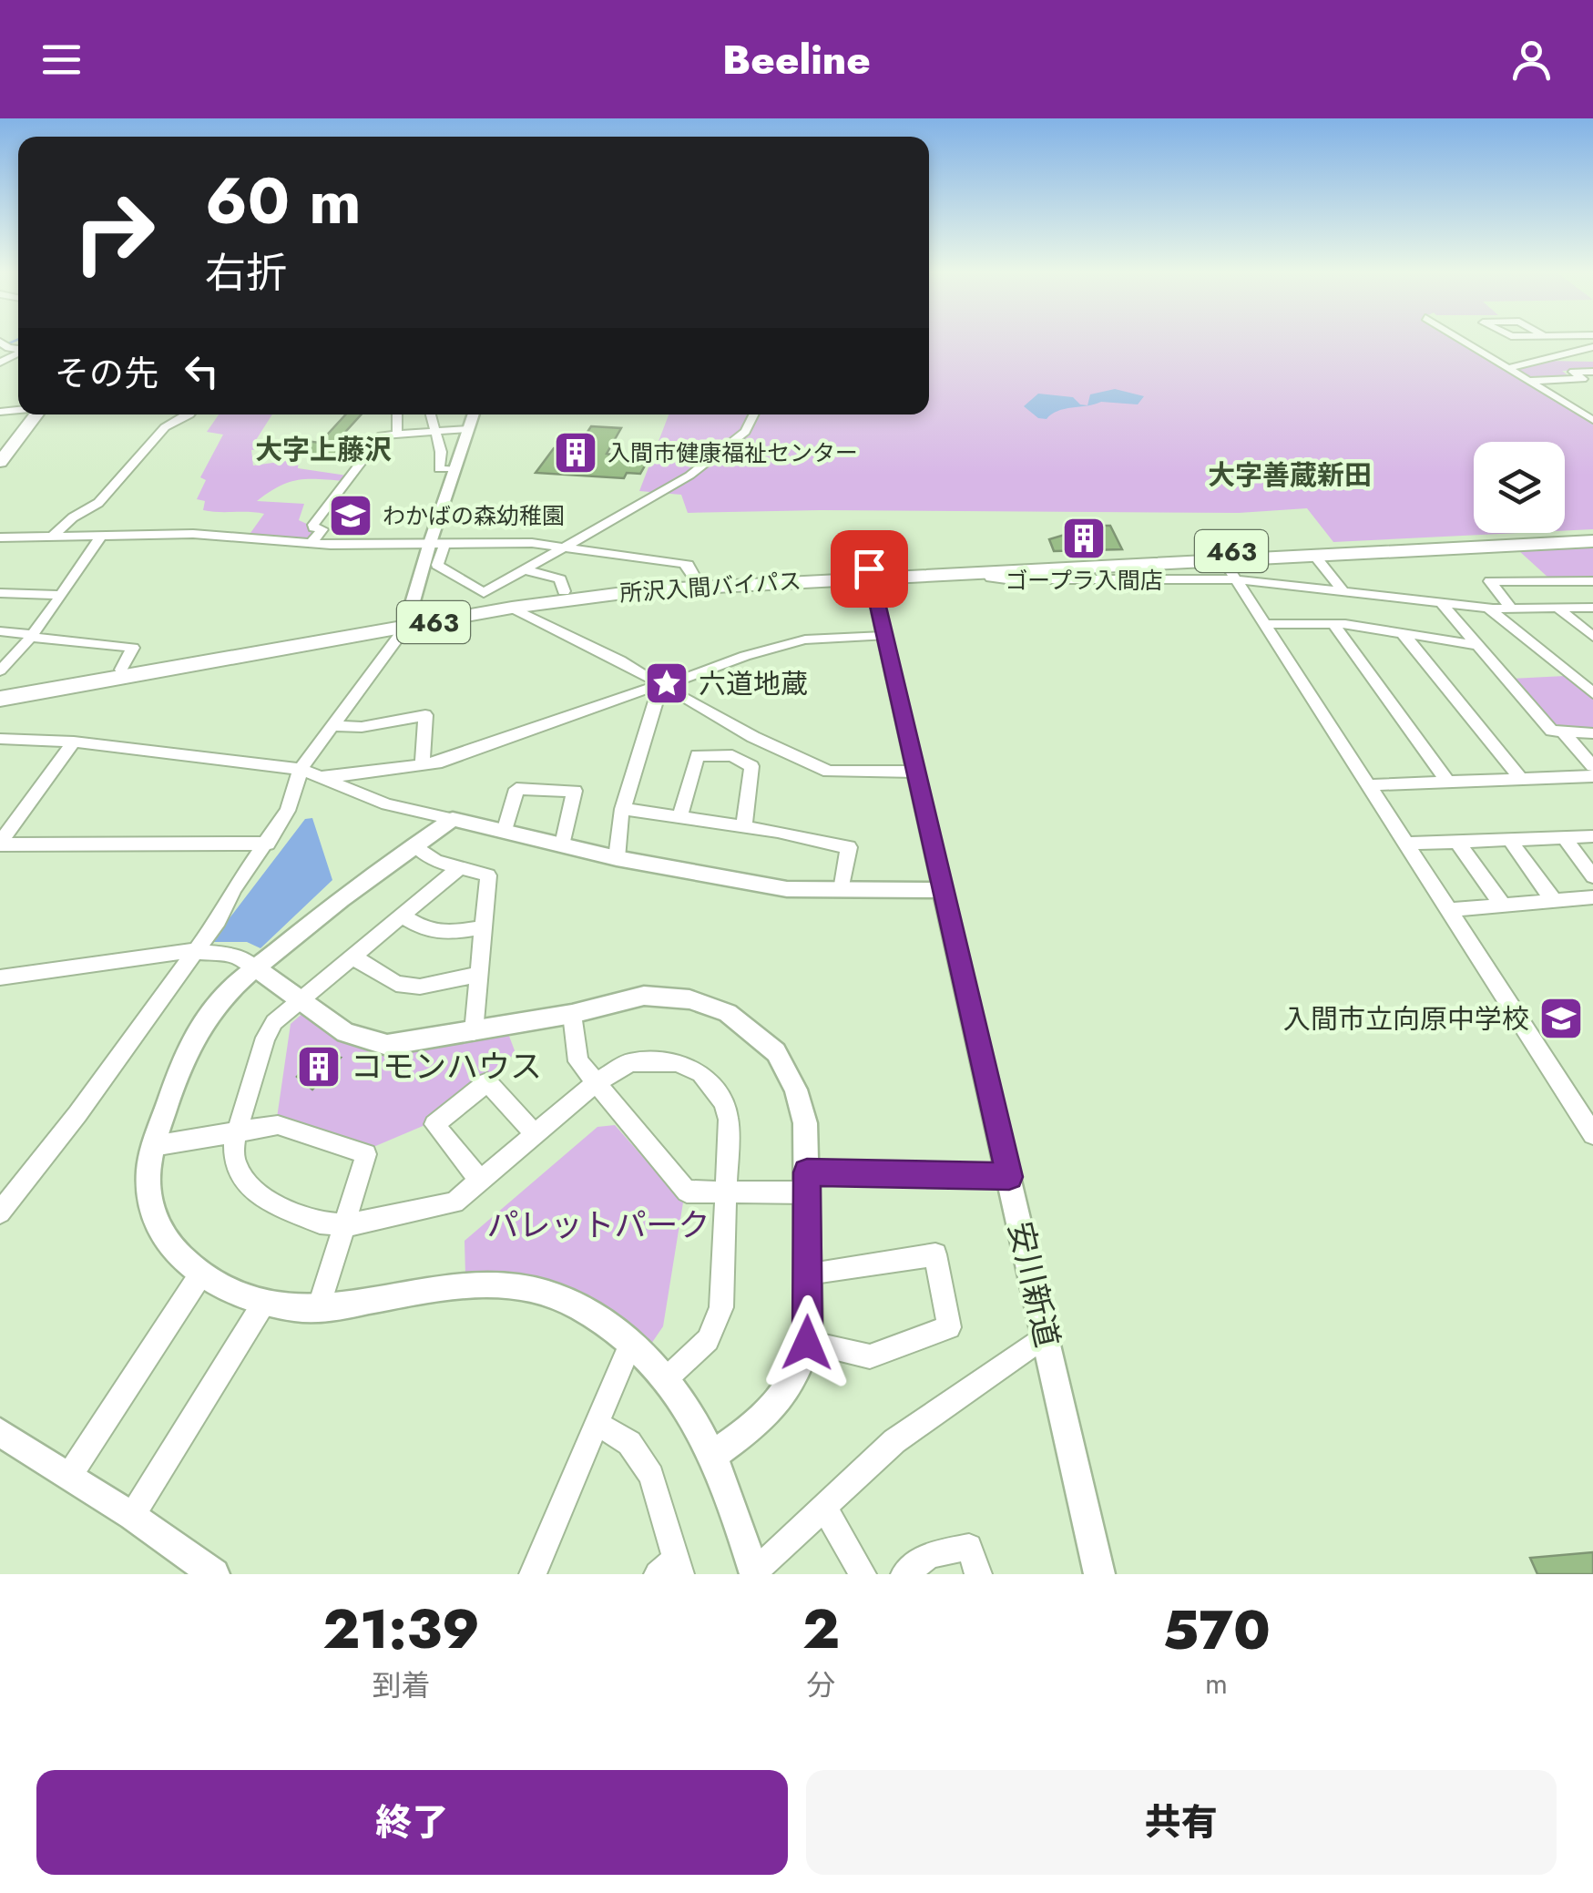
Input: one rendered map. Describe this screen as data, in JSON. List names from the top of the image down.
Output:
{
  "streets": {
    "main road": ["463", "所沢入間バイパス"],
    "street": ["安川新道"]
  },
  "crossings": [
    ["所沢入間バイパス", "安川新道"]
  ],
  "districts": ["大字上藤沢", "大字善蔵新田"],
  "parks": ["パレットパーク"],
  "places": {
    "building": ["入間市健康福祉センター", "ゴープラ入間店", "コモンハウス"],
    "school or university": ["わかばの森幼稚園", "入間市立向原中学校"],
    "place": ["六道地蔵"]
  },
  "page": {
    "header": "Beeline",
    "turn": ["60 m", "右折"],
    "then": "その先",
    "eta": [
      "21:39",
      "到着",
      "2",
      "分",
      "570",
      "m"
    ],
    "buttons": ["終了", "共有"]
  }
}
